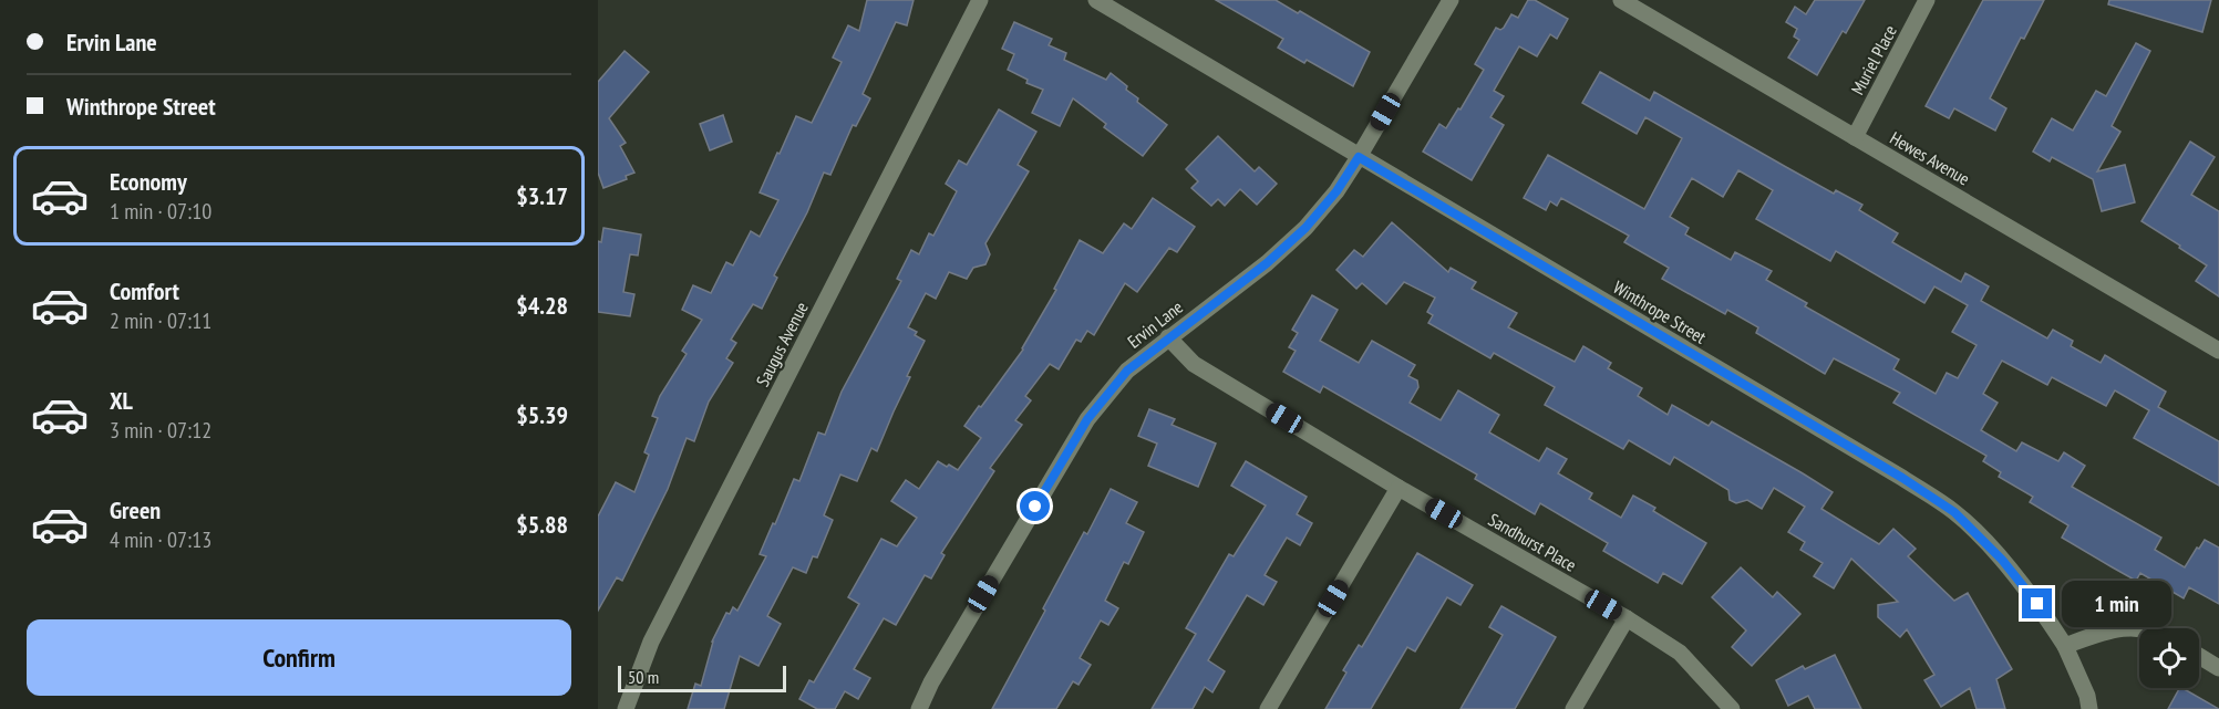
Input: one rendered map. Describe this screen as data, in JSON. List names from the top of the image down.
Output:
{
  "streets": {
    "street": [
      "Muriel Place",
      "Hewes Avenue",
      "Winthrope Street",
      "Ervin Lane",
      "Saugus Avenue",
      "Sandhurst Place"
    ]
  },
  "crossings": [
    ["Muriel Place", "Hewes Avenue"],
    ["Winthrope Street", "Ervin Lane"],
    ["Ervin Lane", "Sandhurst Place"]
  ],
  "scale_bar": "50 m",
  "page": {
    "banner": ["Ervin Lane", "Winthrope Street"],
    "list": [
      {
        "name": "Economy",
        "note": "1 min · 07:10",
        "value": "$3.17"
      },
      {
        "name": "Comfort",
        "note": "2 min · 07:11",
        "value": "$4.28"
      },
      {
        "name": "XL",
        "note": "3 min · 07:12",
        "value": "$5.39"
      },
      {
        "name": "Green",
        "note": "4 min · 07:13",
        "value": "$5.88"
      }
    ],
    "bubble": "1 min",
    "buttons": "Confirm",
    "scale": "50 m"
  }
}
